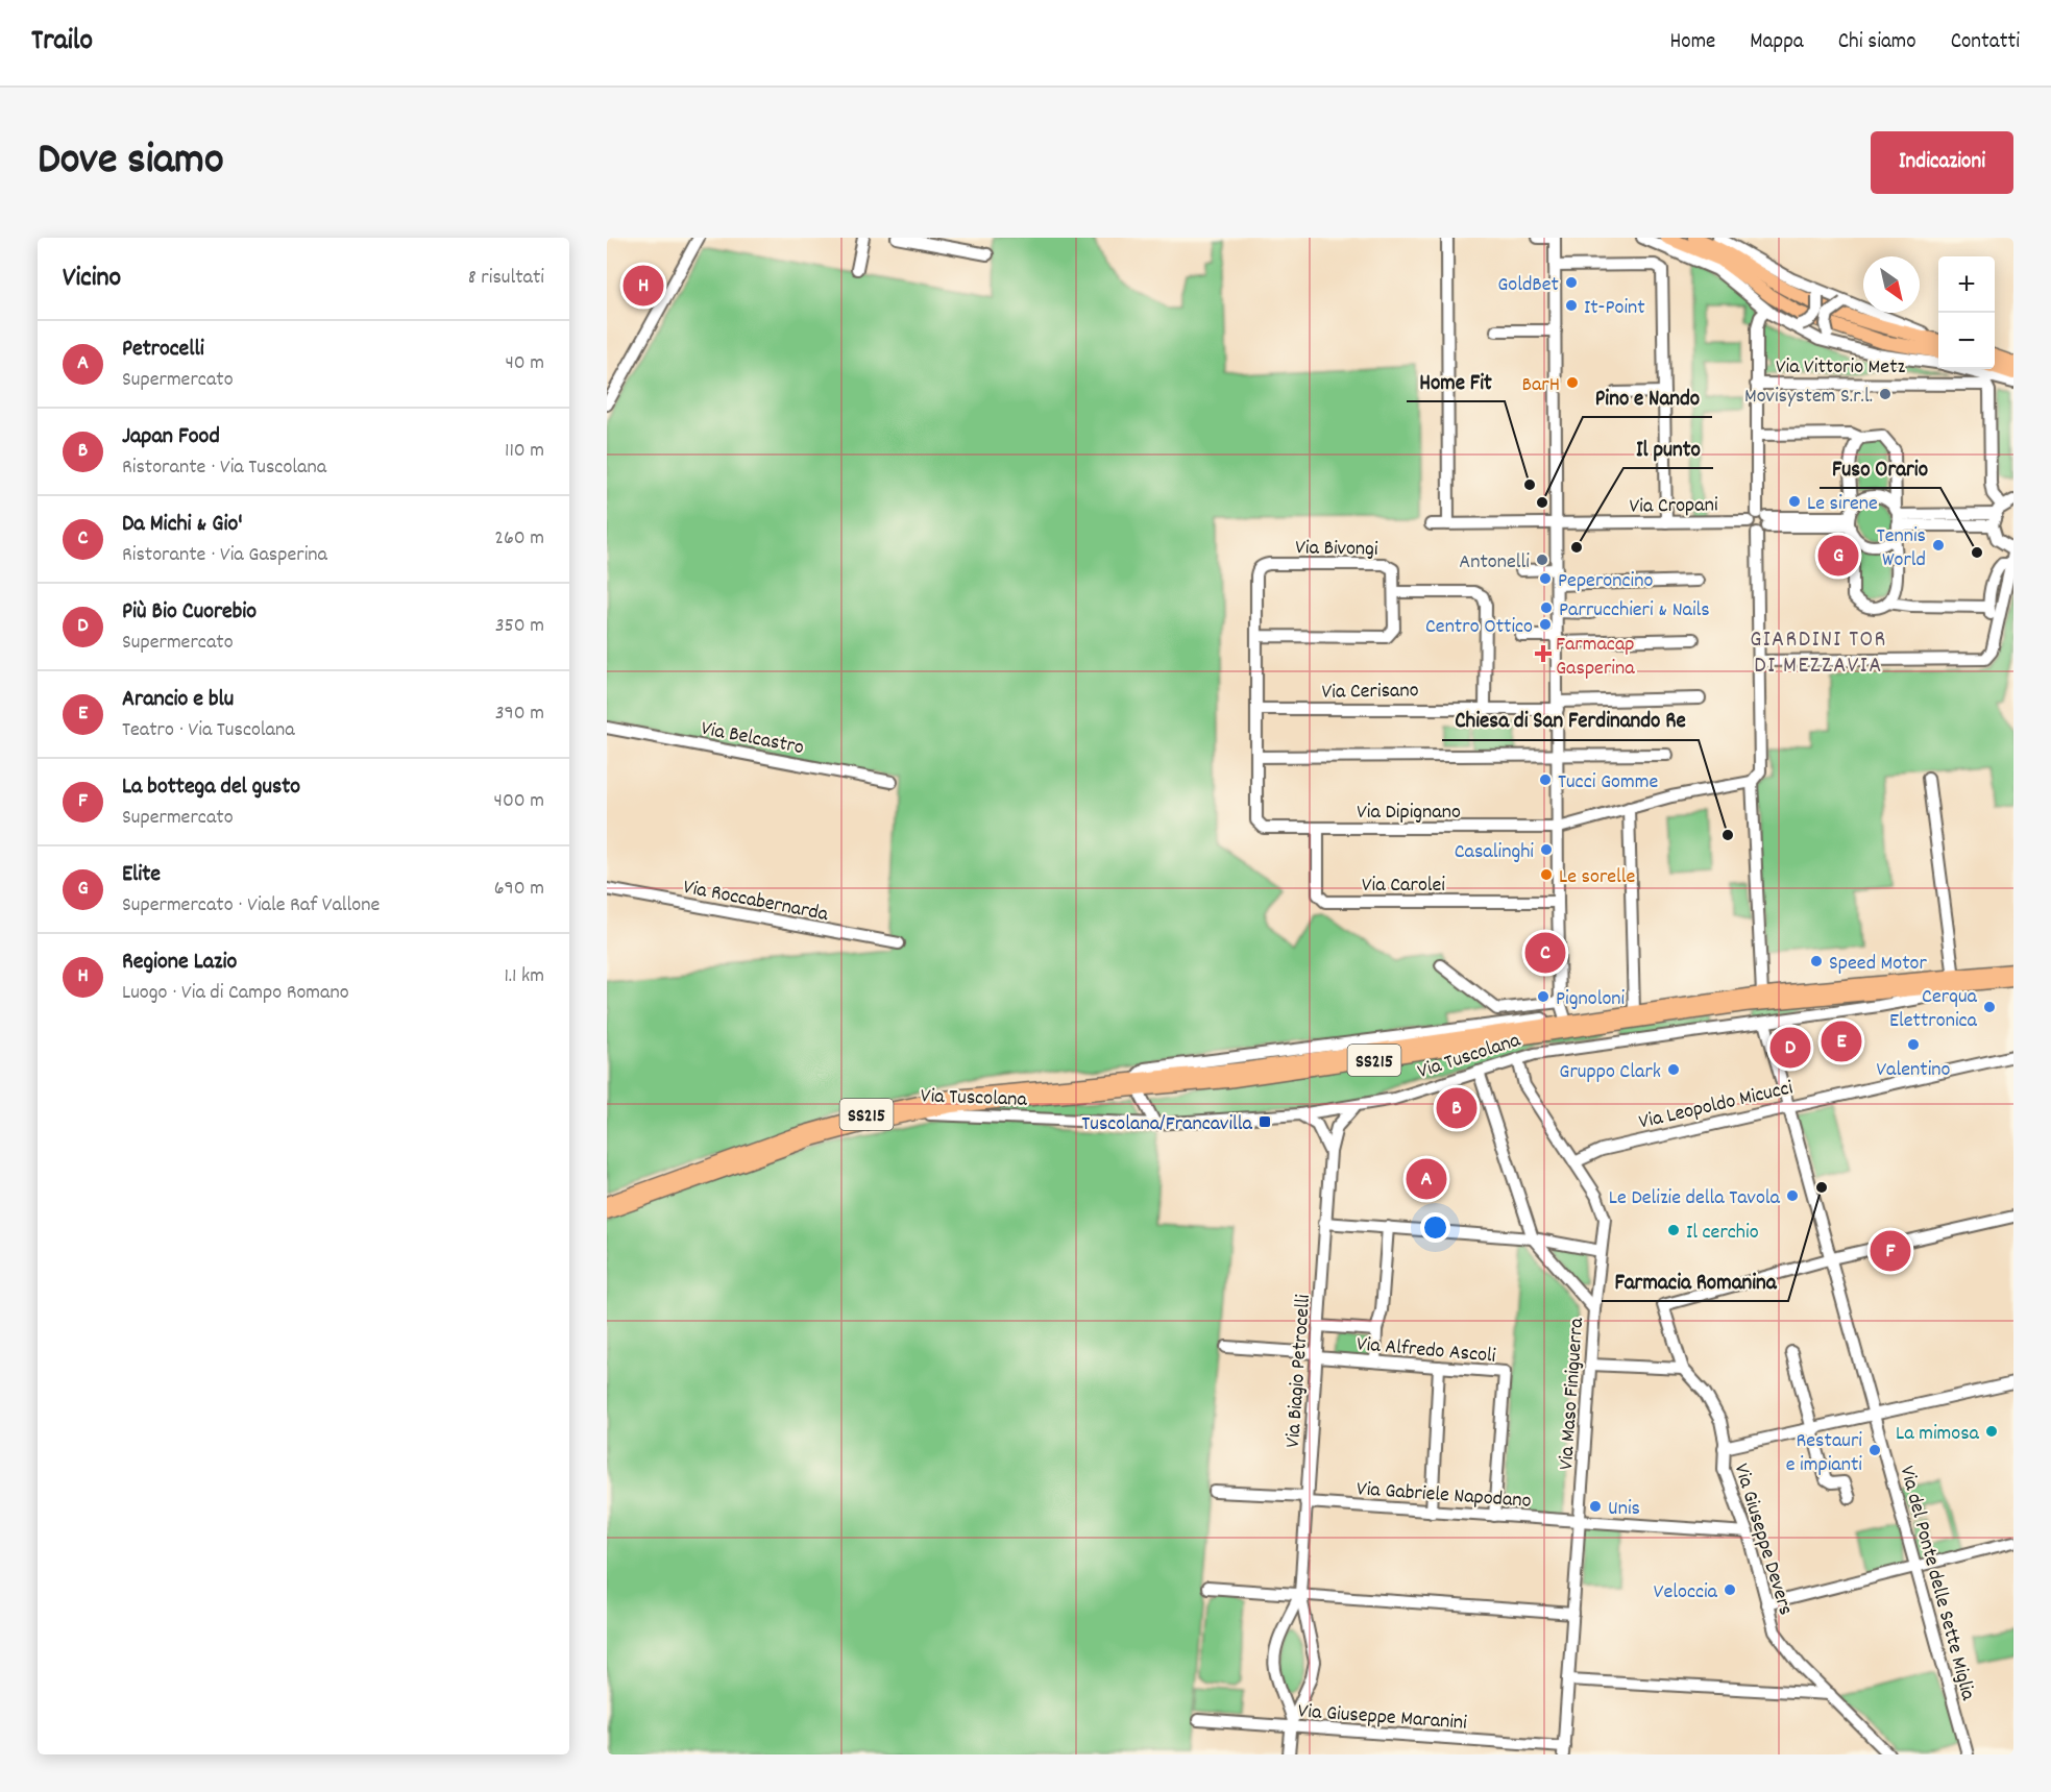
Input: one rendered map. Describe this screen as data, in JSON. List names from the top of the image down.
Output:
{
  "streets": {
    "main road": ["Via Tuscolana", "SS215"],
    "street": [
      "Via Vittorio Metz",
      "Via Cropani",
      "Via Bivongi",
      "Via Cerisano",
      "Via Belcastro",
      "Via Dipignano",
      "Via Carolei",
      "Via Roccabernarda",
      "Via Leopoldo Micucci",
      "Via Alfredo Ascoli",
      "Via Biagio Petrocelli",
      "Via Maso Finiguerra",
      "Via Gabriele Napodano",
      "Via Giuseppe Devers",
      "Via del Ponte delle Sette Miglia",
      "Via Giuseppe Maranini"
    ]
  },
  "crossings": [
    ["Via Bivongi", "Via Cerisano"],
    ["Via Bivongi", "Via Dipignano"],
    ["Via Dipignano", "Via Carolei"],
    ["Via Tuscolana", "Via Biagio Petrocelli"],
    ["Via Tuscolana", "Via Maso Finiguerra"],
    ["Via Tuscolana", "Via del Ponte delle Sette Miglia"],
    ["Via Leopoldo Micucci", "Via Maso Finiguerra"],
    ["Via Leopoldo Micucci", "Via del Ponte delle Sette Miglia"],
    ["Via Alfredo Ascoli", "Via Biagio Petrocelli"],
    ["Via Alfredo Ascoli", "Via Gabriele Napodano"],
    ["Via Biagio Petrocelli", "Via Gabriele Napodano"],
    ["Via Biagio Petrocelli", "Via Giuseppe Maranini"],
    ["Via Maso Finiguerra", "Via Gabriele Napodano"],
    ["Via Maso Finiguerra", "Via Giuseppe Maranini"],
    ["Via Gabriele Napodano", "Via Giuseppe Devers"],
    ["Via Giuseppe Devers", "Via del Ponte delle Sette Miglia"]
  ],
  "districts": ["GIARDINI TOR DI MEZZAVIA"],
  "places": {
    "other": [
      "GoldBet",
      "It-Point",
      "BarH",
      "Movisystem S.r.l.",
      "Home Fit",
      "Le sirene",
      "Pino e Nando",
      "Tennis World",
      "Il punto",
      "Fuso Orario",
      "Antonelli",
      "Peperoncino",
      "Parrucchieri & Nails",
      "Centro Ottico",
      "Tucci Gomme",
      "Chiesa di San Ferdinando Re",
      "Casalinghi",
      "Le sorelle",
      "Speed Motor",
      "Pignoloni",
      "Cerqua Elettronica",
      "Valentino",
      "Gruppo Clark",
      "Farmacia Romanina",
      "Le Delizie della Tavola",
      "Il cerchio",
      "La mimosa",
      "Restauri e impianti",
      "Unis",
      "Veloccia"
    ],
    "health": ["Farmacap Gasperina"],
    "transit": ["Tuscolana/Francavilla"]
  },
  "north": "bottom right",
  "page": {
    "header": "Trailo",
    "nav": [
      "Home",
      "Mappa",
      "Chi siamo",
      "Contatti"
    ],
    "title": "Dove siamo",
    "buttons": "Indicazioni",
    "heading": ["Vicino", "8 risultati"],
    "map_buttons": ["+", "−"],
    "pins": [
      "H",
      "G",
      "C",
      "E",
      "D",
      "B",
      "A",
      "F"
    ],
    "list": [
      {
        "mark": "A",
        "name": "Petrocelli",
        "note": "Supermercato",
        "value": "40 m"
      },
      {
        "mark": "B",
        "name": "Japan Food",
        "note": "Ristorante · Via Tuscolana",
        "value": "110 m"
      },
      {
        "mark": "C",
        "name": "Da Michi & Gio'",
        "note": "Ristorante · Via Gasperina",
        "value": "260 m"
      },
      {
        "mark": "D",
        "name": "Più Bio Cuorebio",
        "note": "Supermercato",
        "value": "350 m"
      },
      {
        "mark": "E",
        "name": "Arancio e blu",
        "note": "Teatro · Via Tuscolana",
        "value": "390 m"
      },
      {
        "mark": "F",
        "name": "La bottega del gusto",
        "note": "Supermercato",
        "value": "400 m"
      },
      {
        "mark": "G",
        "name": "Elite",
        "note": "Supermercato · Viale Raf Vallone",
        "value": "690 m"
      },
      {
        "mark": "H",
        "name": "Regione Lazio",
        "note": "Luogo · Via di Campo Romano",
        "value": "1.1 km"
      }
    ]
  }
}
